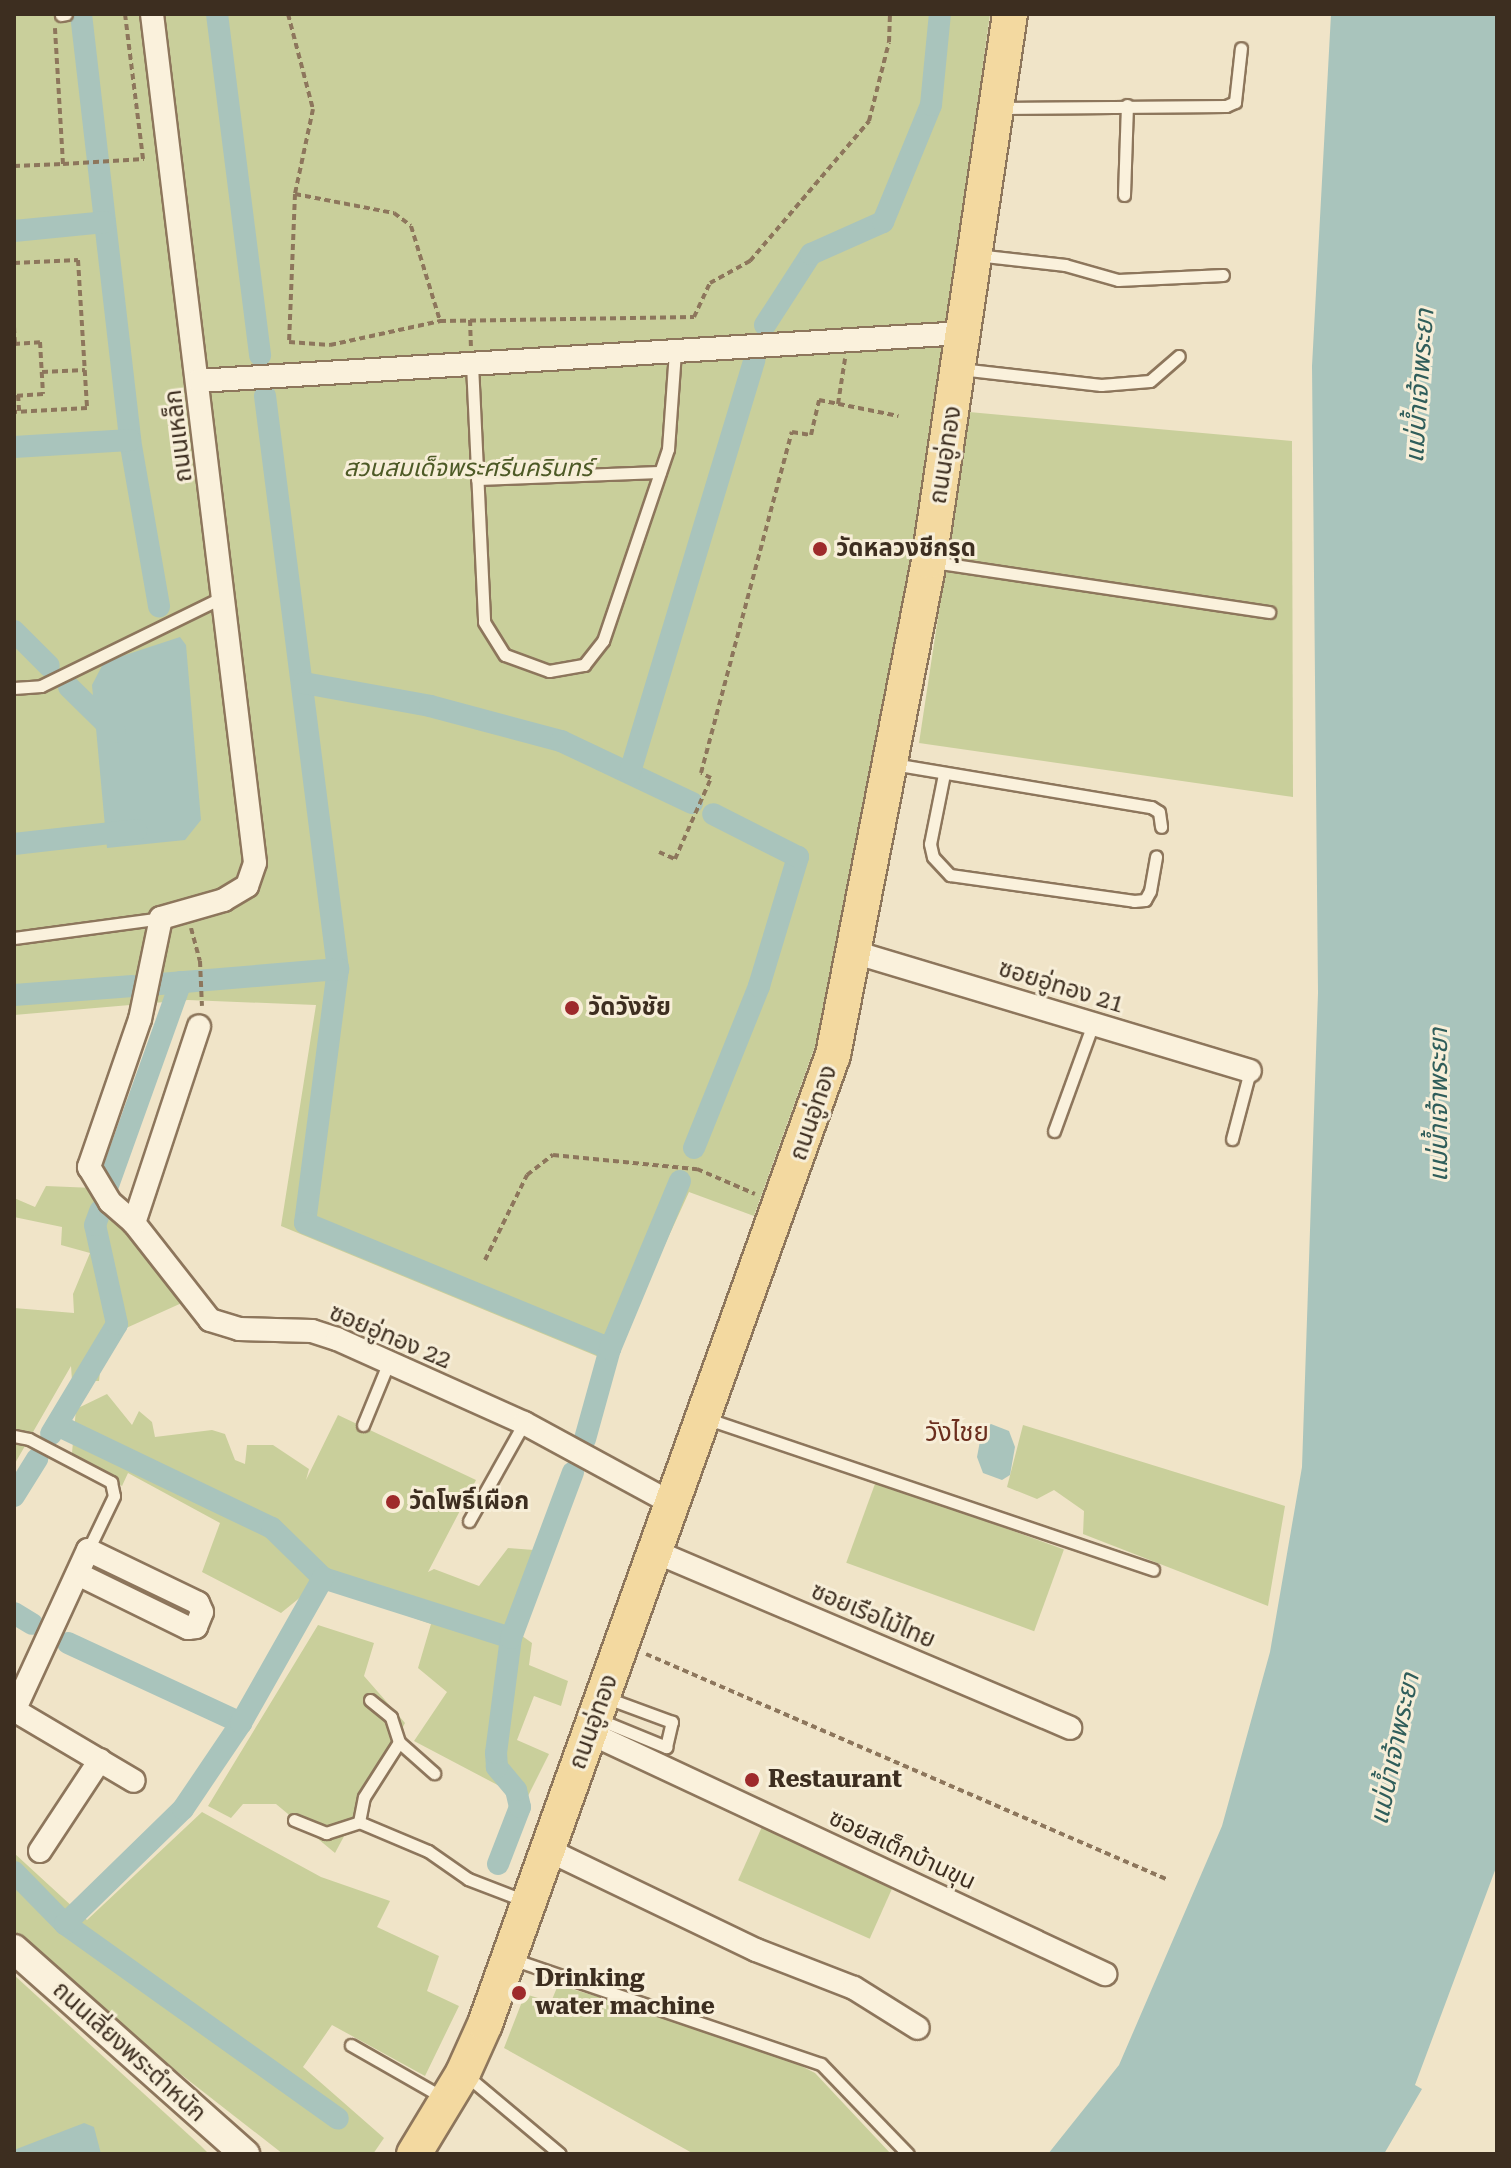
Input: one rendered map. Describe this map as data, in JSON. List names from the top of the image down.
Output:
{
  "streets": {
    "main road": ["ถนนอู่ทอง"],
    "street": [
      "ถนนเหล็ก",
      "ซอยอู่ทอง 21",
      "ซอยอู่ทอง 22",
      "ซอยเรือไม้ไทย",
      "ซอยสเต็กบ้านขุน",
      "ถนนเลี่ยงพระตำหนัก"
    ]
  },
  "crossings": [
    ["ถนนอู่ทอง", "ซอยอู่ทอง 21"],
    ["ถนนอู่ทอง", "ซอยอู่ทอง 22"],
    ["ถนนอู่ทอง", "ซอยเรือไม้ไทย"],
    ["ถนนอู่ทอง", "ซอยสเต็กบ้านขุน"]
  ],
  "districts": ["วังไชย"],
  "water": ["แม่น้ำเจ้าพระยา"],
  "parks": ["สวนสมเด็จพระศรีนครินทร์"],
  "places": [
    "วัดหลวงชีกรุด",
    "วัดวังชัย",
    "วัดโพธิ์เผือก",
    "Restaurant",
    "Drinking water machine"
  ]
}
